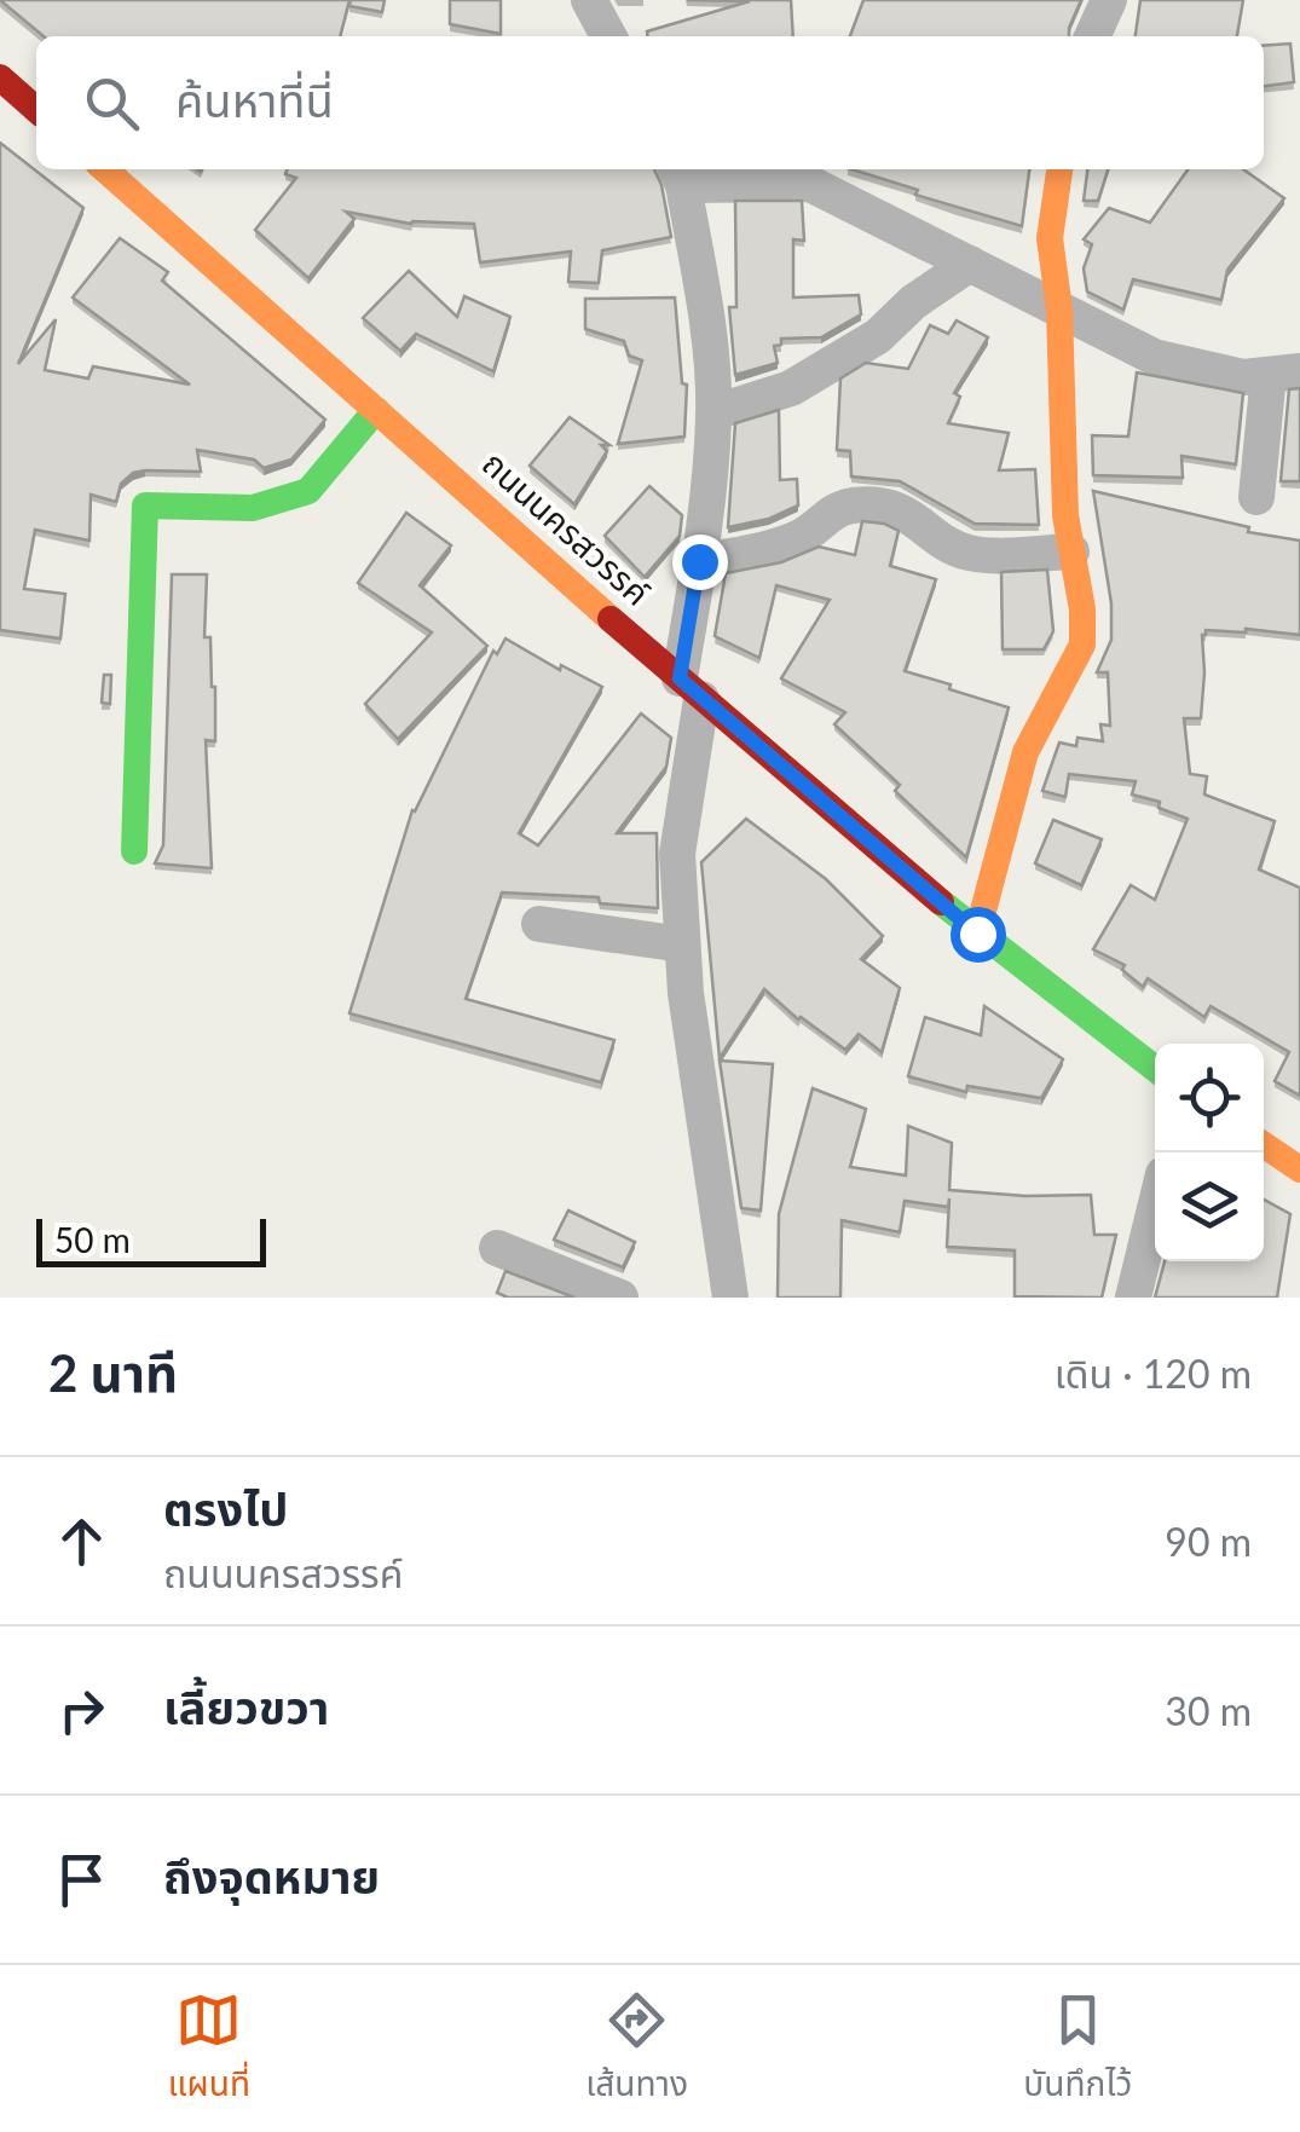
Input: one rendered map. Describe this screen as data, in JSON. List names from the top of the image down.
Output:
{
  "streets": {
    "main road": ["ถนนนครสวรรค์"]
  },
  "scale_bar": "50 m",
  "page": {
    "search": "ค้นหาที่นี่",
    "scale": "50 m",
    "heading": ["2 นาที", "เดิน · 120 m"],
    "list": [
      ["ตรงไป", "ถนนนครสวรรค์", "90 m"],
      ["เลี้ยวขวา", "30 m"],
      "ถึงจุดหมาย"
    ],
    "nav": ["แผนที่", "เส้นทาง", "บันทึกไว้"]
  }
}
